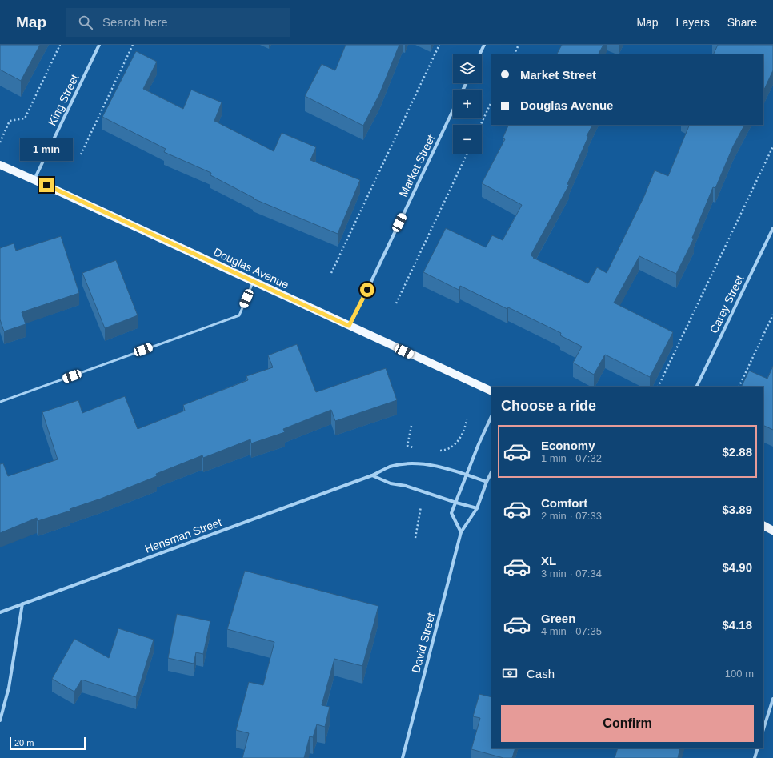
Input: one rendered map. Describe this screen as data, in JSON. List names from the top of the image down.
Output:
{
  "streets": {
    "main road": ["Douglas Avenue"],
    "street": [
      "King Street",
      "Market Street",
      "Carey Street",
      "Hensman Street",
      "David Street"
    ]
  },
  "crossings": [
    ["King Street", "Douglas Avenue"],
    ["Market Street", "Douglas Avenue"],
    ["Hensman Street", "David Street"]
  ],
  "scale_bar": "20 m",
  "page": {
    "header": "Map",
    "search": "Search here",
    "nav": ["Map", "Layers", "Share"],
    "map_buttons": ["+", "−"],
    "banner": ["Market Street", "Douglas Avenue"],
    "bubble": "1 min",
    "heading": "Choose a ride",
    "list": [
      {
        "name": "Economy",
        "note": "1 min · 07:32",
        "value": "$2.88"
      },
      {
        "name": "Comfort",
        "note": "2 min · 07:33",
        "value": "$3.89"
      },
      {
        "name": "XL",
        "note": "3 min · 07:34",
        "value": "$4.90"
      },
      {
        "name": "Green",
        "note": "4 min · 07:35",
        "value": "$4.18"
      }
    ],
    "pay": ["Cash", "100 m"],
    "buttons": "Confirm",
    "scale": "20 m"
  }
}
